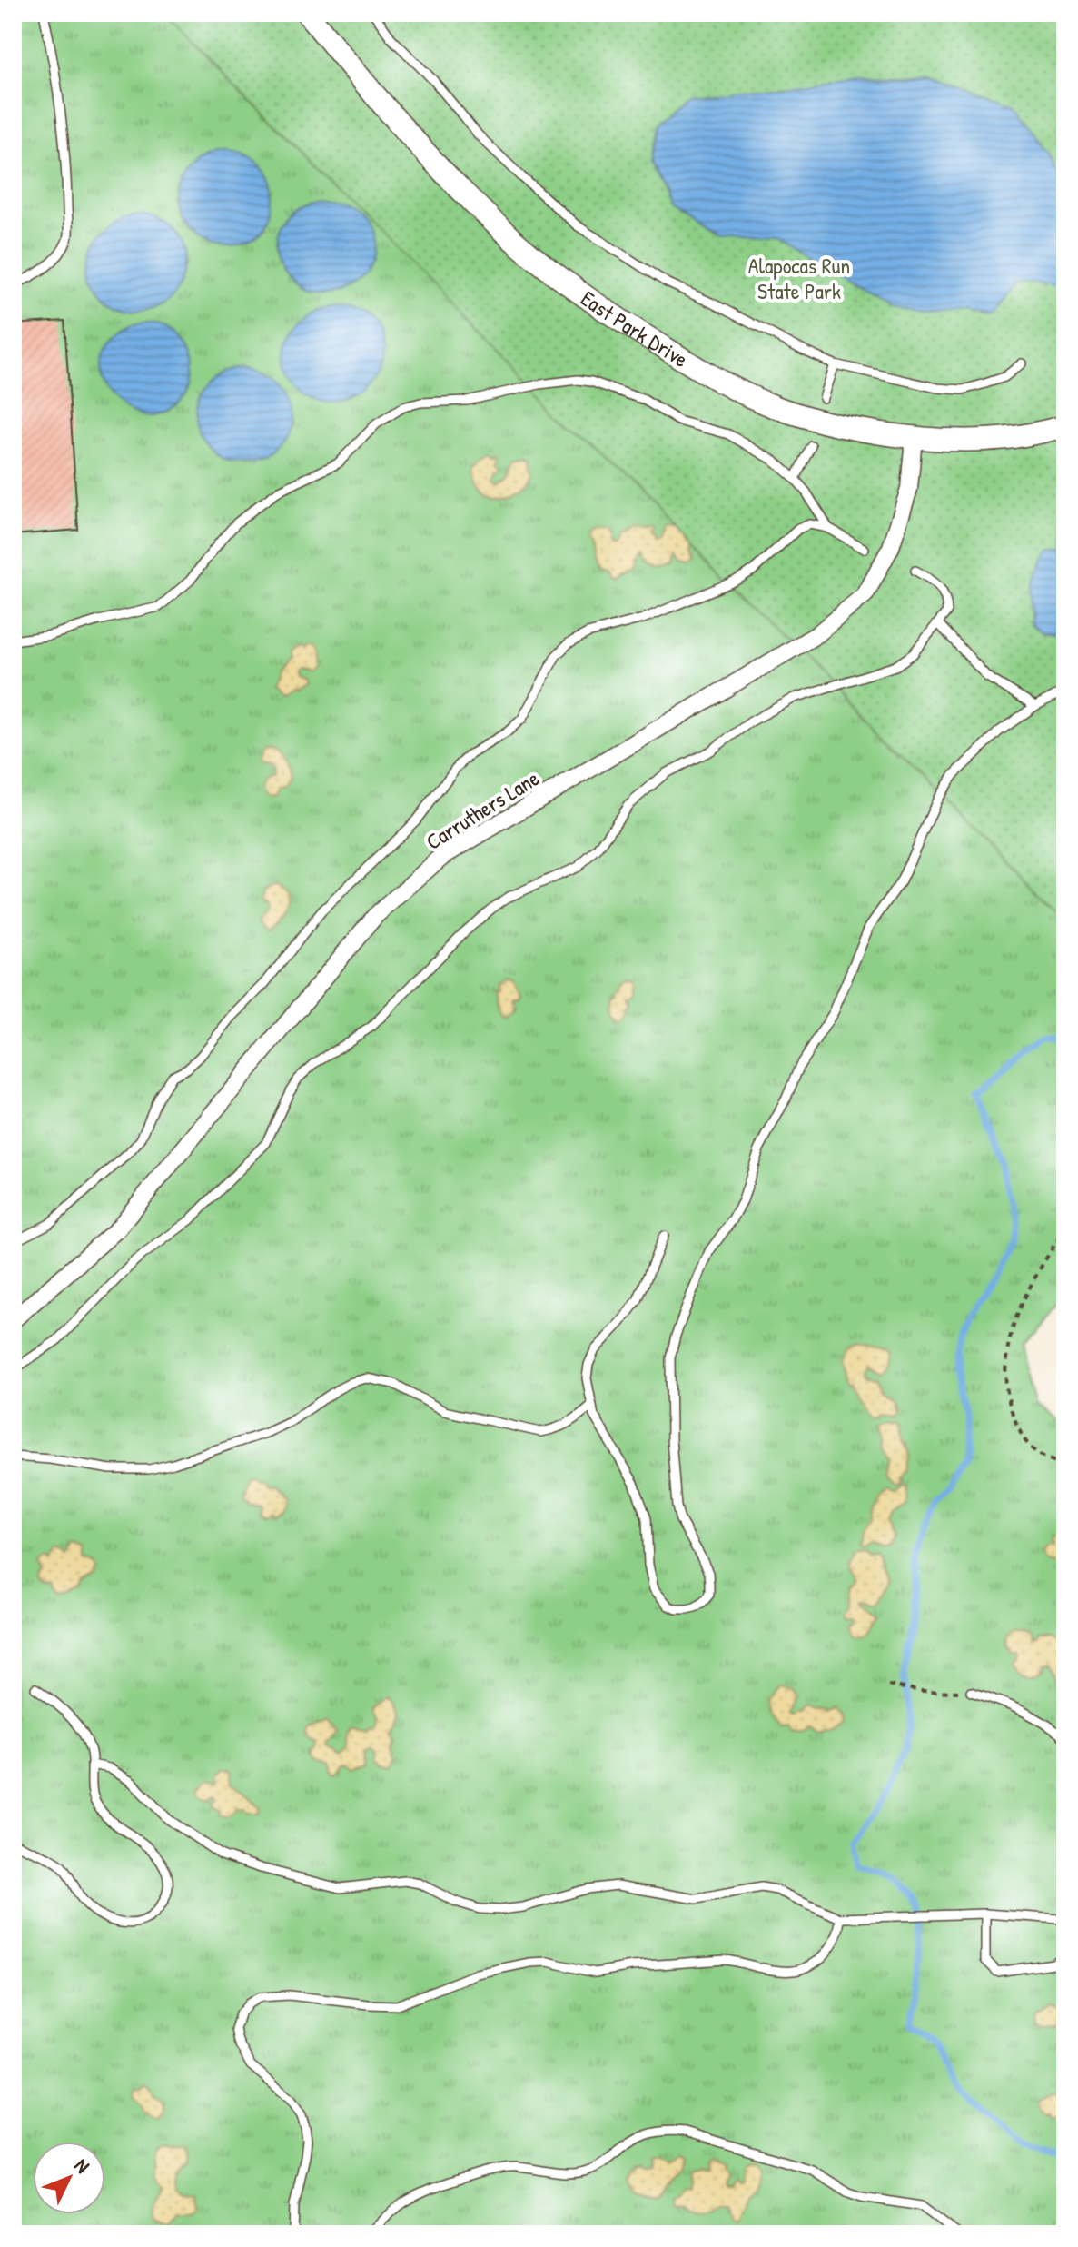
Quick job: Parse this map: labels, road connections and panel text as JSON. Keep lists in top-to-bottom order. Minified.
{"streets":{"street":["East Park Drive","Carruthers Lane"]},"crossings":[["East Park Drive","Carruthers Lane"]],"parks":["Alapocas Run State Park"],"north":"top right"}
